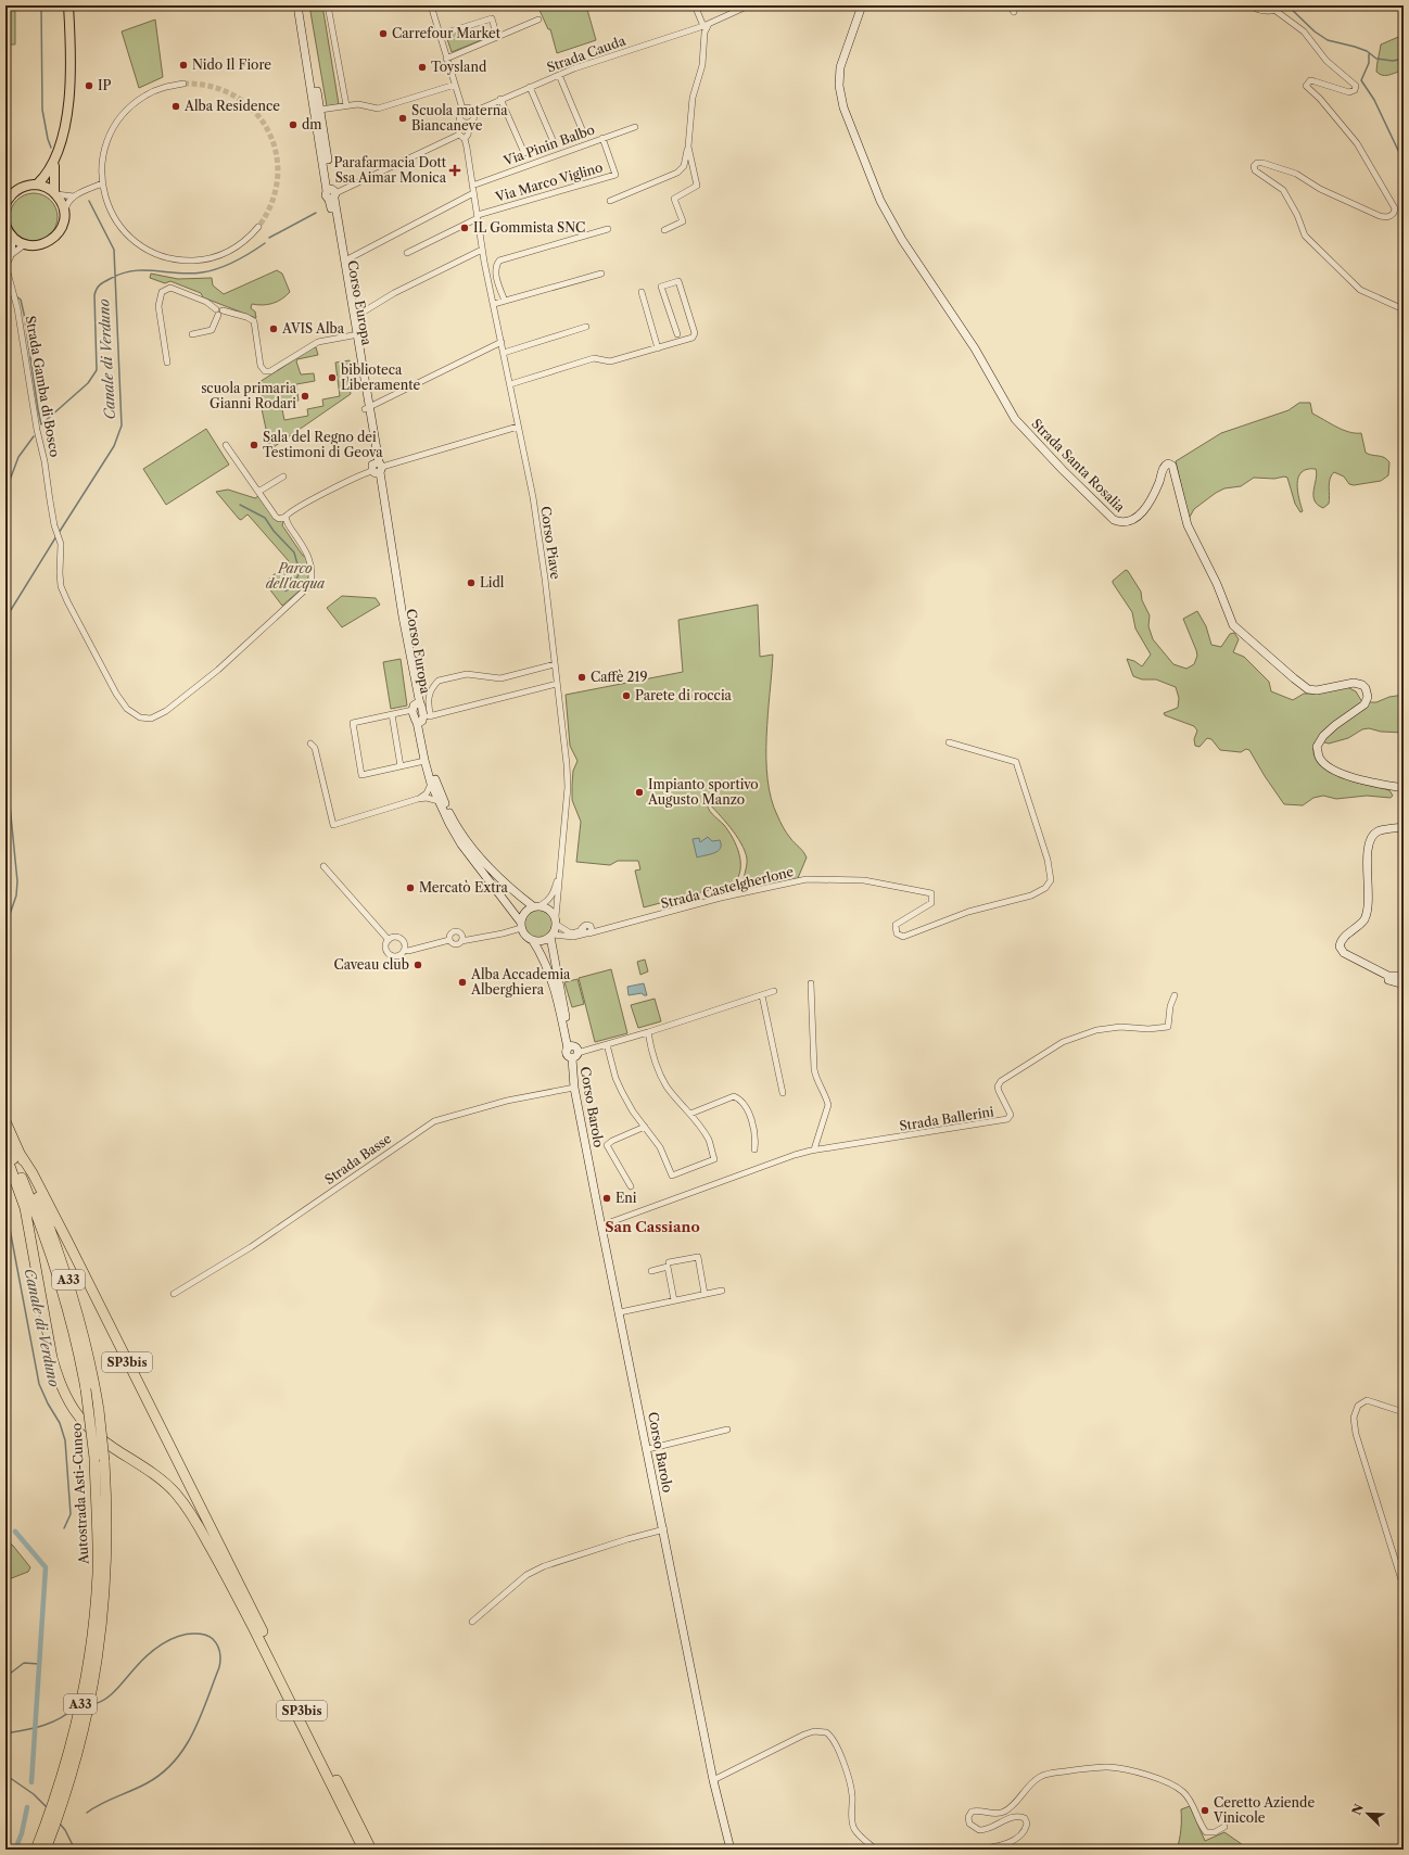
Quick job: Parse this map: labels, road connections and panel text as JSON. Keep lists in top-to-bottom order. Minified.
{"streets":{"highway":["A33","SP3bis","Autostrada Asti-Cuneo"],"main road":["Corso Europa","Strada Santa Rosalia","Corso Barolo"],"street":["Strada Cauda","Via Pinin Balbo","Via Marco Viglino","Strada Gamba di Bosco","Corso Piave","Strada Castelgherlone","Strada Ballerini","Strada Basse"]},"crossings":[["Strada Cauda","Corso Piave"],["Via Pinin Balbo","Via Marco Viglino"],["Via Pinin Balbo","Corso Piave"],["Via Marco Viglino","Corso Piave"],["Corso Barolo","Strada Ballerini"],["Corso Barolo","Strada Basse"],["SP3bis","Autostrada Asti-Cuneo"]],"districts":["San Cassiano"],"water":["Canale di Verduno"],"parks":["Parco dell'acqua"],"places":{"other":["Carrefour Market","Nido Il Fiore","Toysland","IP","Alba Residence","Scuola materna Biancaneve","dm","IL Gommista SNC","AVIS Alba","biblioteca Liberamente","scuola primaria Gianni Rodari","Sala del Regno dei Testimoni di Geova","Lidl","Caffè 219","Parete di roccia","Impianto sportivo Augusto Manzo","Mercatò Extra","Caveau club","Alba Accademia Alberghiera","Eni","Ceretto Aziende Vinicole"],"health":["Parafarmacia Dott Ssa Aimar Monica"]},"north":"top left"}
